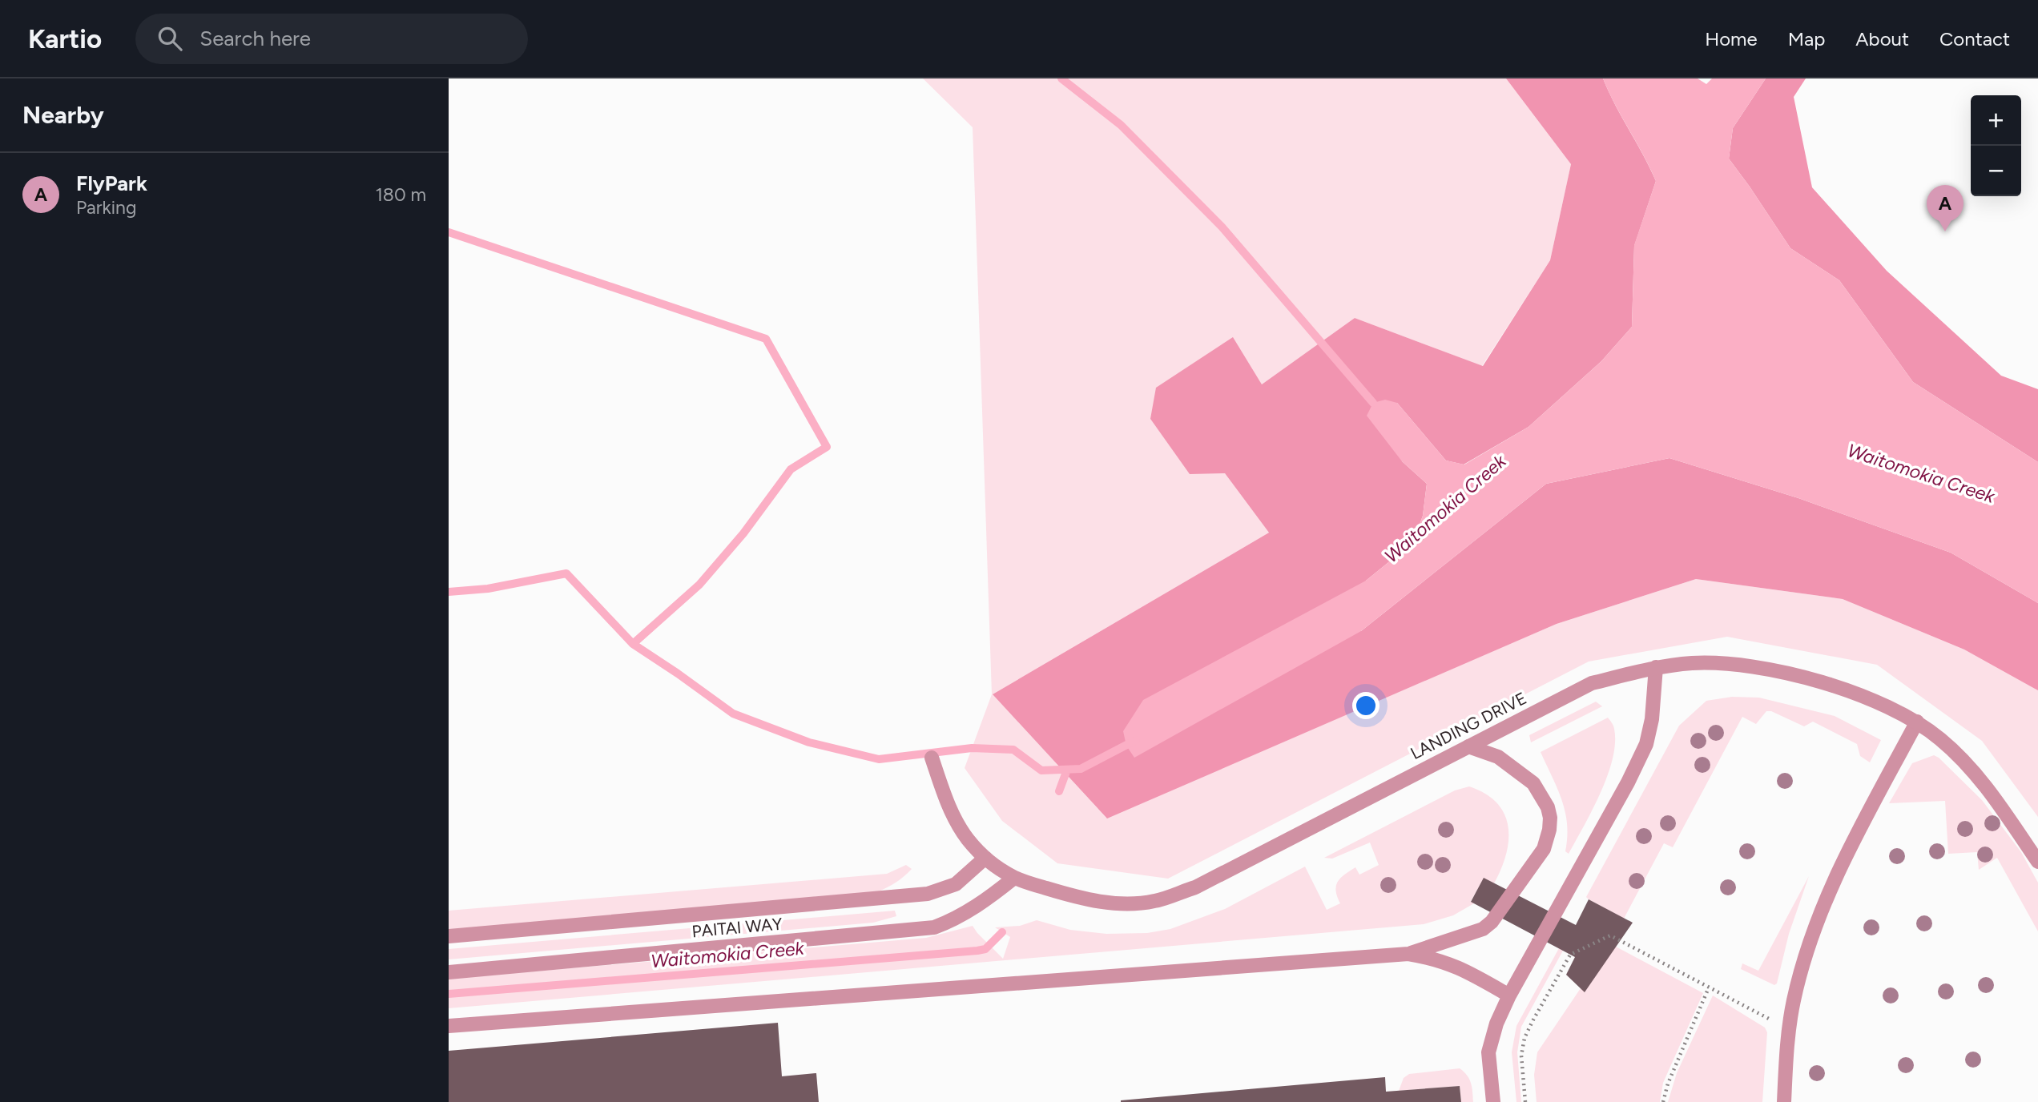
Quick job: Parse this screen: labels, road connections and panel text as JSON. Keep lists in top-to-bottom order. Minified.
{"streets":{"street":["LANDING DRIVE","PAITAI WAY"]},"crossings":[["LANDING DRIVE","PAITAI WAY"]],"water":["Waitomokia Creek"],"page":{"header":"Kartio","search":"Search here","nav":["Home","Map","About","Contact"],"heading":"Nearby","map_buttons":["+","−"],"list":[{"mark":"A","name":"FlyPark","note":"Parking","value":"180 m"}],"pins":"A"}}
